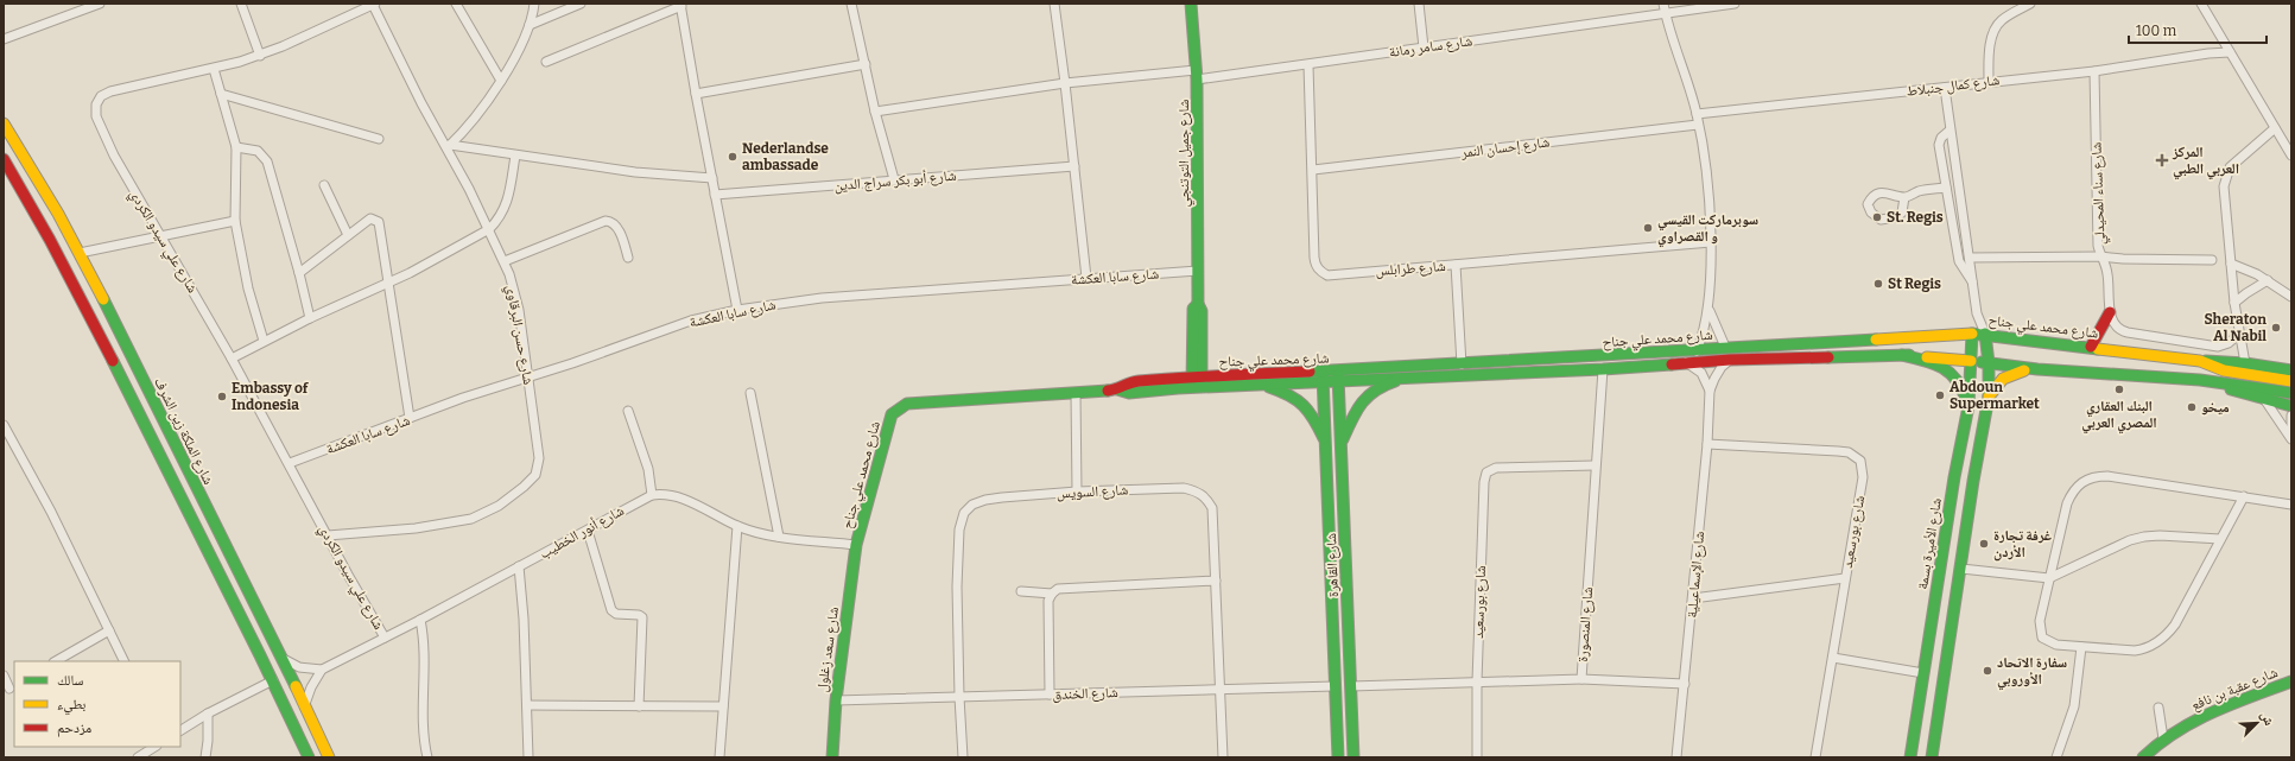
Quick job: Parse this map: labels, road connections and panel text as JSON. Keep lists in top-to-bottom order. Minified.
{"streets":{"main road":["شارع جميل التوتنجي","شارع محمد علي جناح","شارع الملكة زين الشرف","شارع الأميرة بسمة","شارع القاهرة","شارع سعد زغلول","شارع عقبة بن نافع"],"street":["شارع سامر رمانة","شارع كمال جنبلاط","شارع إحسان النمر","شارع أبو بكر سراج الدين","شارع سناء المحيدلي","شارع علي سيدو الكردي","شارع طرابلس","شارع سابا العكشة","شارع حسن البرقاوي","شارع السويس","شارع أنور الخطيب","شارع بورسعيد","شارع الإسماعيلية","شارع المنصورة","شارع الخندق"]},"crossings":[["شارع سامر رمانة","شارع جميل التوتنجي"],["شارع سامر رمانة","شارع طرابلس"],["شارع كمال جنبلاط","شارع سناء المحيدلي"],["شارع إحسان النمر","شارع طرابلس"],["شارع جميل التوتنجي","شارع سابا العكشة"],["شارع جميل التوتنجي","شارع محمد علي جناح"],["شارع علي سيدو الكردي","شارع سابا العكشة"],["شارع علي سيدو الكردي","شارع حسن البرقاوي"],["شارع علي سيدو الكردي","شارع أنور الخطيب"],["شارع سابا العكشة","شارع حسن البرقاوي"],["شارع محمد علي جناح","شارع الأميرة بسمة"],["شارع محمد علي جناح","شارع القاهرة"],["شارع محمد علي جناح","شارع الإسماعيلية"],["شارع محمد علي جناح","شارع المنصورة"],["شارع محمد علي جناح","شارع سعد زغلول"],["شارع السويس","شارع الخندق"],["شارع بورسعيد","شارع الإسماعيلية"],["شارع بورسعيد","شارع المنصورة"],["شارع القاهرة","شارع المنصورة"],["شارع القاهرة","شارع الخندق"],["شارع سعد زغلول","شارع الخندق"]],"places":{"other":["Nederlandse ambassade","St. Regis","سوبرماركت القيسي و القصراوي","St Regis","Sheraton Al Nabil","البنك العقاري المصري العربي","Abdoun Supermarket","Embassy of Indonesia","ميخو","غرفة تجارة الأردن","سفارة الاتحاد الأوروبي"],"health":["المركز العربي الطبي"]},"legend":["سالك","بطيء","مزدحم"],"scale_bar":"100 m","north":"top right"}
